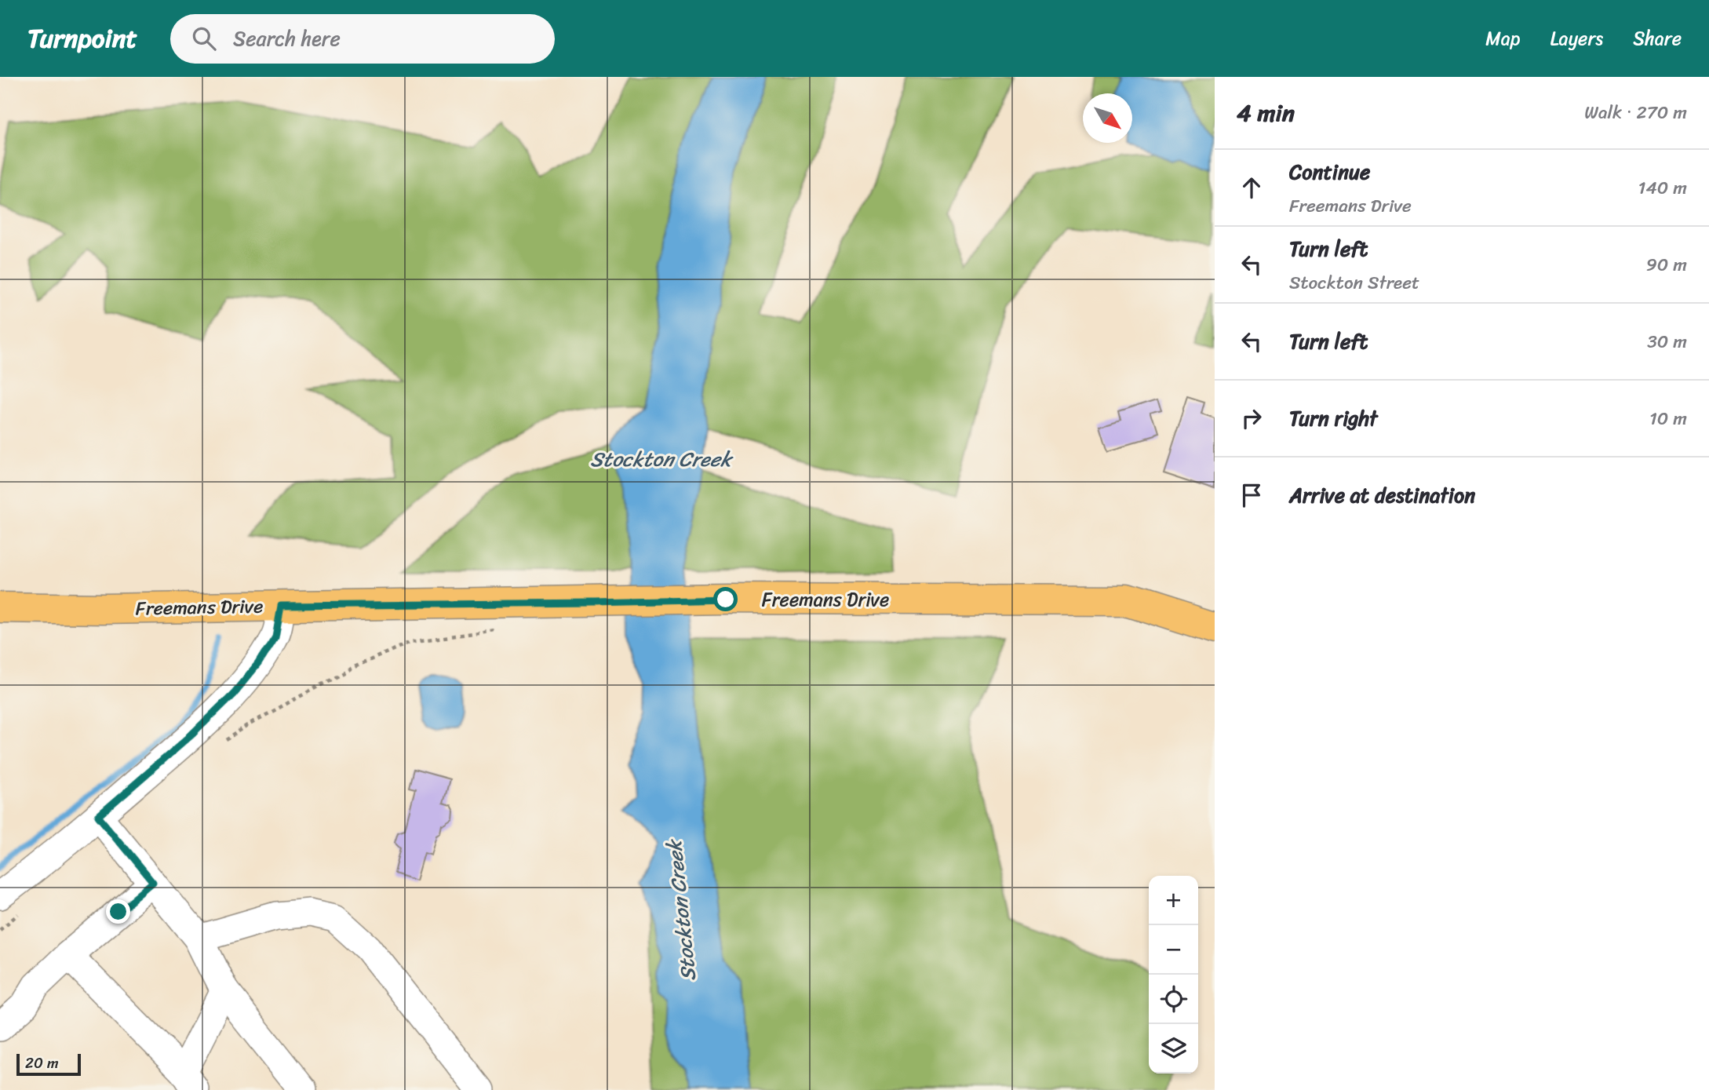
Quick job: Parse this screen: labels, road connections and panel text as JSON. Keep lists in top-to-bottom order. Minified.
{"streets":{"main road":["Freemans Drive"]},"water":["Stockton Creek"],"scale_bar":"20 m","north":"bottom right","page":{"header":"Turnpoint","search":"Search here","nav":["Map","Layers","Share"],"heading":["4 min","Walk · 270 m"],"list":[["Continue","Freemans Drive","140 m"],["Turn left","Stockton Street","90 m"],["Turn left","30 m"],["Turn right","10 m"],"Arrive at destination"],"map_buttons":["+","−"],"scale":"20 m"}}
